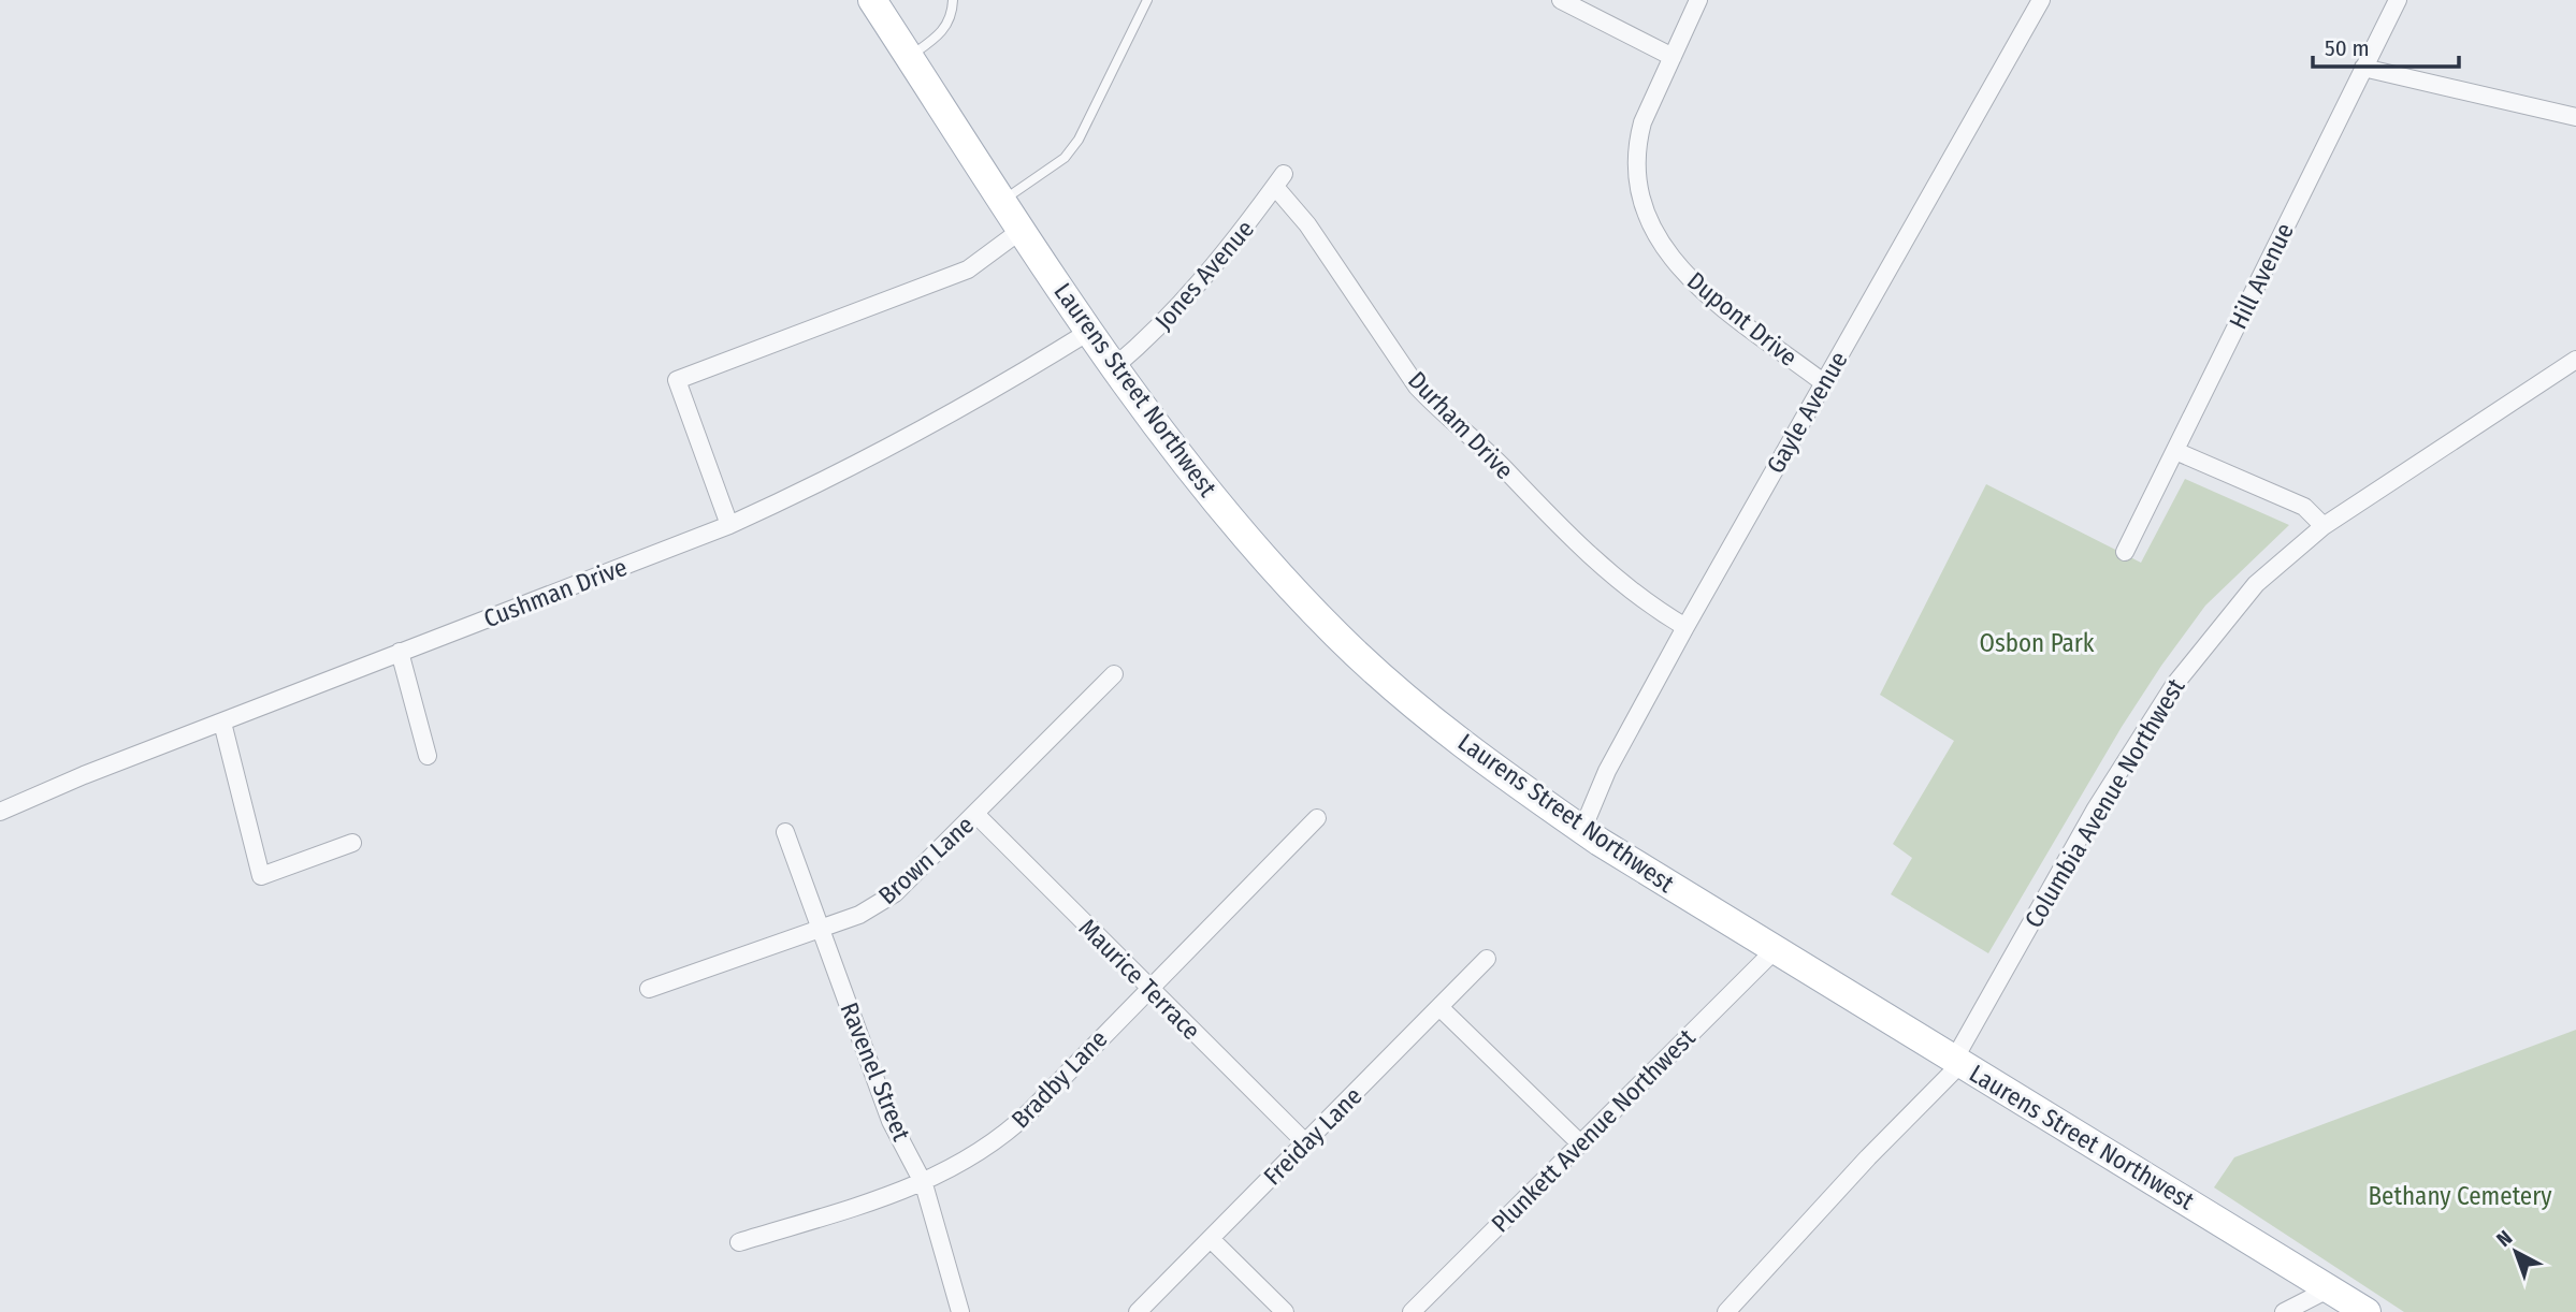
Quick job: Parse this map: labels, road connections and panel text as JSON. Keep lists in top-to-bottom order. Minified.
{"streets":{"main road":["Laurens Street Northwest"],"street":["Jones Avenue","Hill Avenue","Dupont Drive","Gayle Avenue","Durham Drive","Cushman Drive","Columbia Avenue Northwest","Brown Lane","Maurice Terrace","Ravenel Street","Bradby Lane","Plunkett Avenue Northwest","Freiday Lane"]},"crossings":[["Jones Avenue","Laurens Street Northwest"],["Jones Avenue","Durham Drive"],["Dupont Drive","Gayle Avenue"],["Laurens Street Northwest","Gayle Avenue"],["Laurens Street Northwest","Cushman Drive"],["Laurens Street Northwest","Columbia Avenue Northwest"],["Laurens Street Northwest","Plunkett Avenue Northwest"],["Gayle Avenue","Durham Drive"],["Brown Lane","Maurice Terrace"],["Brown Lane","Ravenel Street"],["Maurice Terrace","Bradby Lane"],["Maurice Terrace","Freiday Lane"],["Ravenel Street","Bradby Lane"]],"parks":["Osbon Park","Bethany Cemetery"],"scale_bar":"50 m","north":"top left"}
